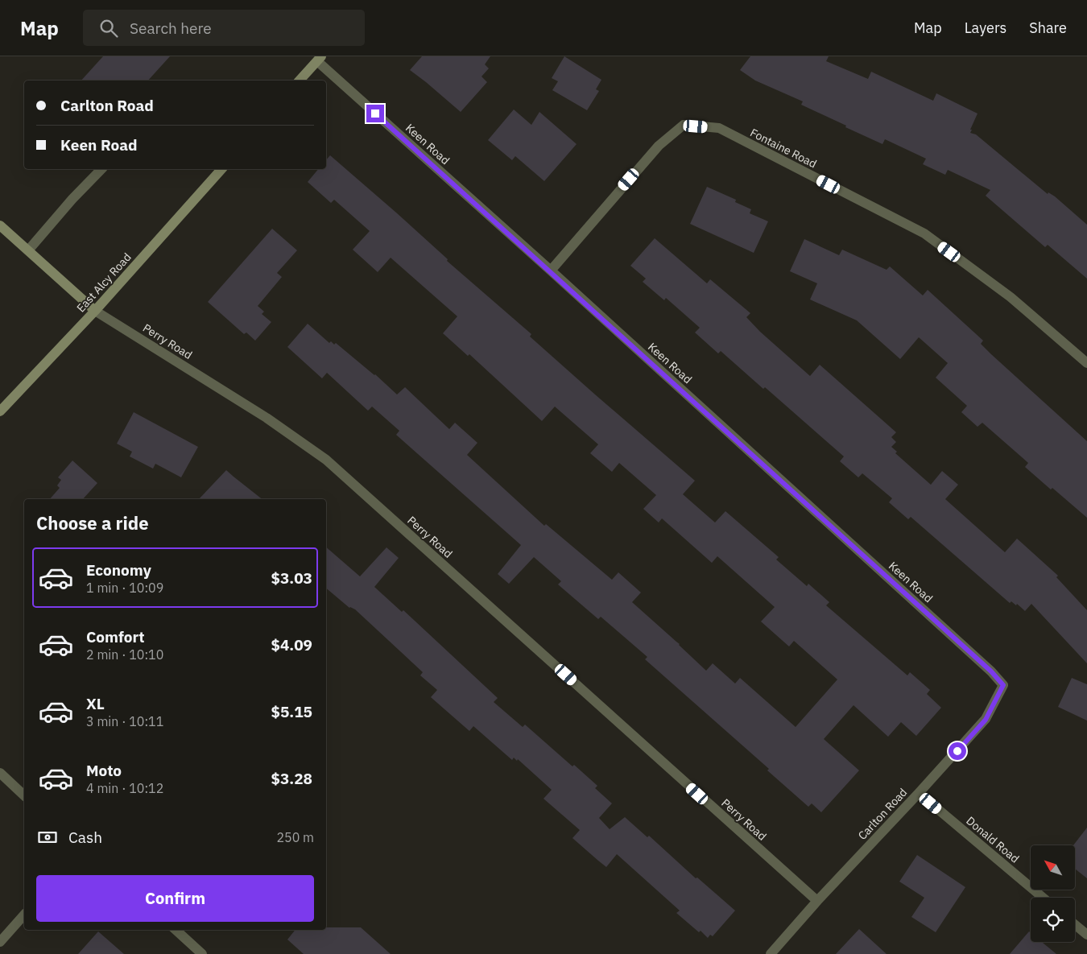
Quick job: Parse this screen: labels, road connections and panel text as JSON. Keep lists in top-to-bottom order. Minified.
{"streets":{"street":["Keen Road","Fontaine Road","East Alcy Road","Perry Road","Carlton Road","Donald Road"]},"crossings":[["Keen Road","Fontaine Road"],["Keen Road","Carlton Road"],["East Alcy Road","Perry Road"],["Perry Road","Carlton Road"],["Carlton Road","Donald Road"]],"north":"top left","page":{"header":"Map","search":"Search here","nav":["Map","Layers","Share"],"banner":["Carlton Road","Keen Road"],"heading":"Choose a ride","list":[{"name":"Economy","note":"1 min · 10:09","value":"$3.03"},{"name":"Comfort","note":"2 min · 10:10","value":"$4.09"},{"name":"XL","note":"3 min · 10:11","value":"$5.15"},{"name":"Moto","note":"4 min · 10:12","value":"$3.28"}],"pay":["Cash","250 m"],"buttons":"Confirm"}}
